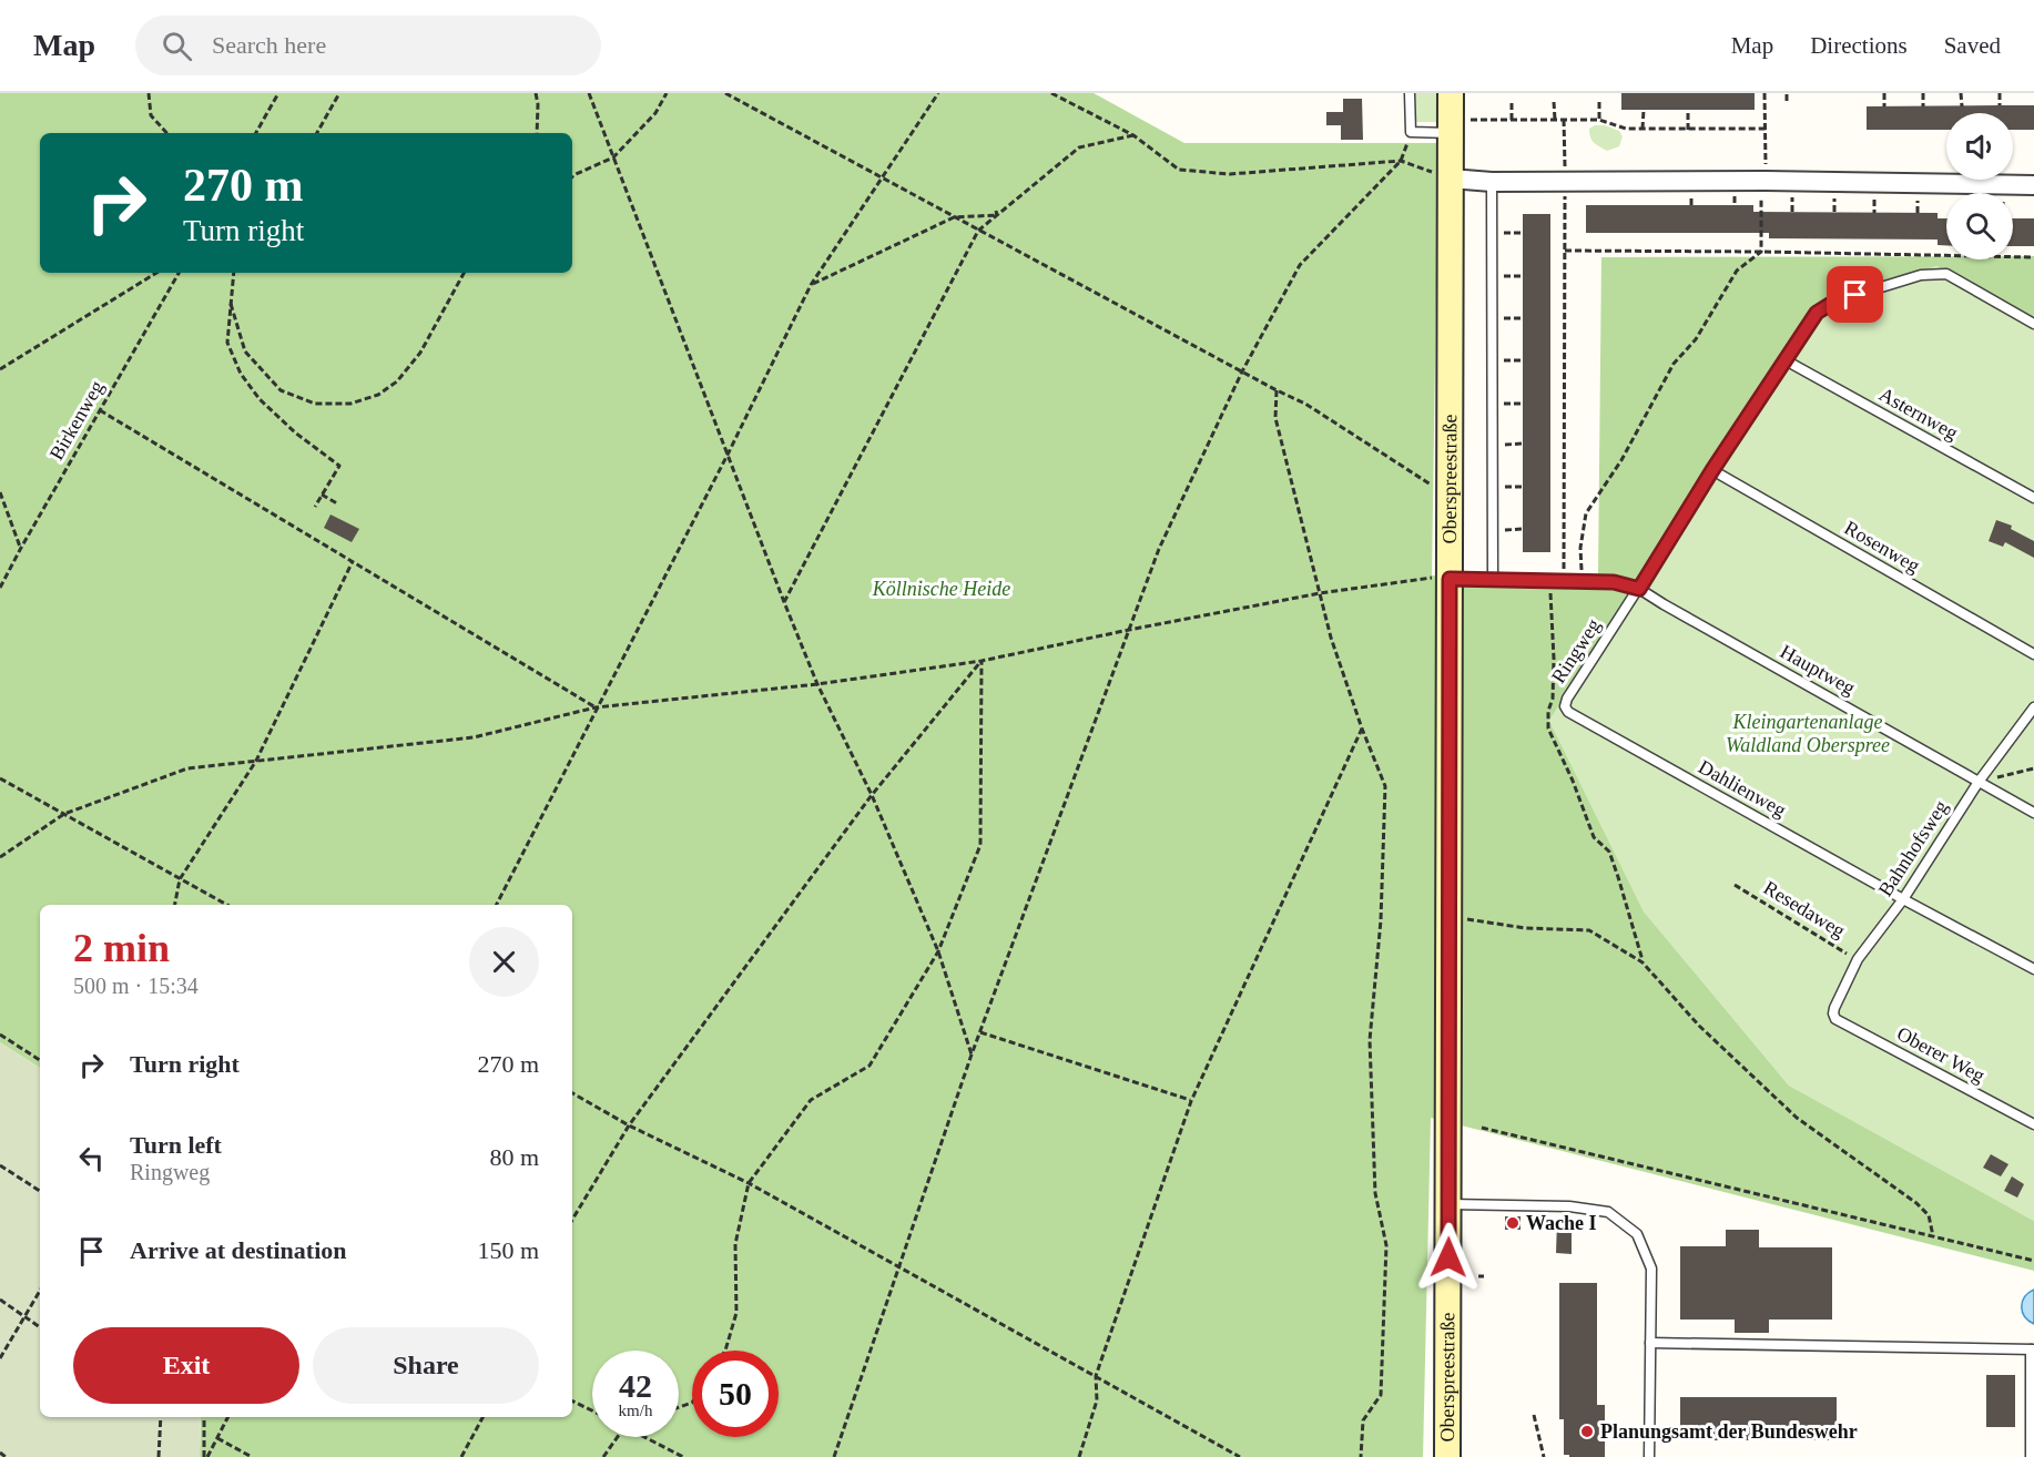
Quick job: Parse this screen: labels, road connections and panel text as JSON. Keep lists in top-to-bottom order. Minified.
{"streets":{"main road":["Oberspreestraße"],"lane":["Asternweg","Rosenweg","Ringweg","Hauptweg","Dahlienweg","Bahnhofsweg","Oberer Weg"],"path":["Birkenweg","Resedaweg"]},"crossings":[["Asternweg","Ringweg"],["Rosenweg","Ringweg"],["Ringweg","Hauptweg"],["Ringweg","Dahlienweg"],["Hauptweg","Bahnhofsweg"],["Dahlienweg","Bahnhofsweg"],["Bahnhofsweg","Resedaweg"],["Bahnhofsweg","Oberer Weg"]],"parks":["Köllnische Heide","Kleingartenanlage Waldland Oberspree"],"places":["Wache I","Planungsamt der Bundeswehr"],"page":{"header":"Map","search":"Search here","nav":["Map","Directions","Saved"],"turn":["270 m","Turn right"],"heading":["2 min","500 m · 15:34"],"list":[{"name":"Turn right","value":"270 m"},{"name":"Turn left","note":"Ringweg","value":"80 m"},{"name":"Arrive at destination","value":"150 m"}],"buttons":["Exit","Share"],"speed":"42 km/h","limit":"50"}}
